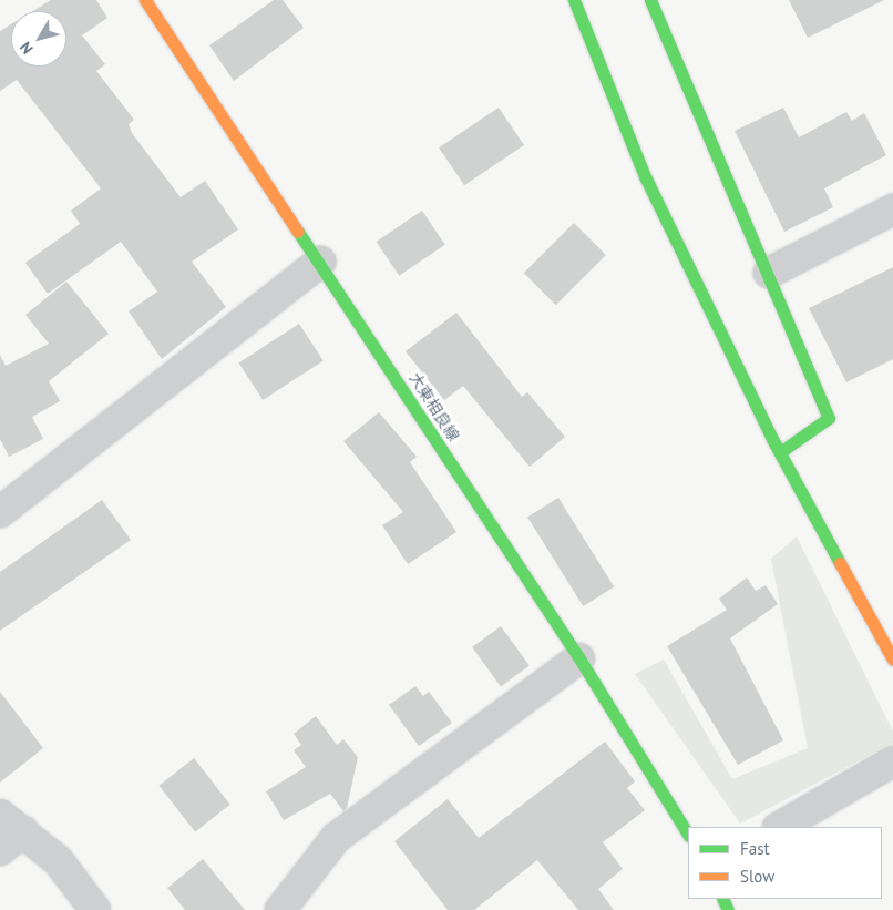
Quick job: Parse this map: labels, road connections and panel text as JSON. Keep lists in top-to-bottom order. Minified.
{"streets":{"street":["大東相良線"]},"legend":["Fast","Slow"],"north":"bottom left"}
